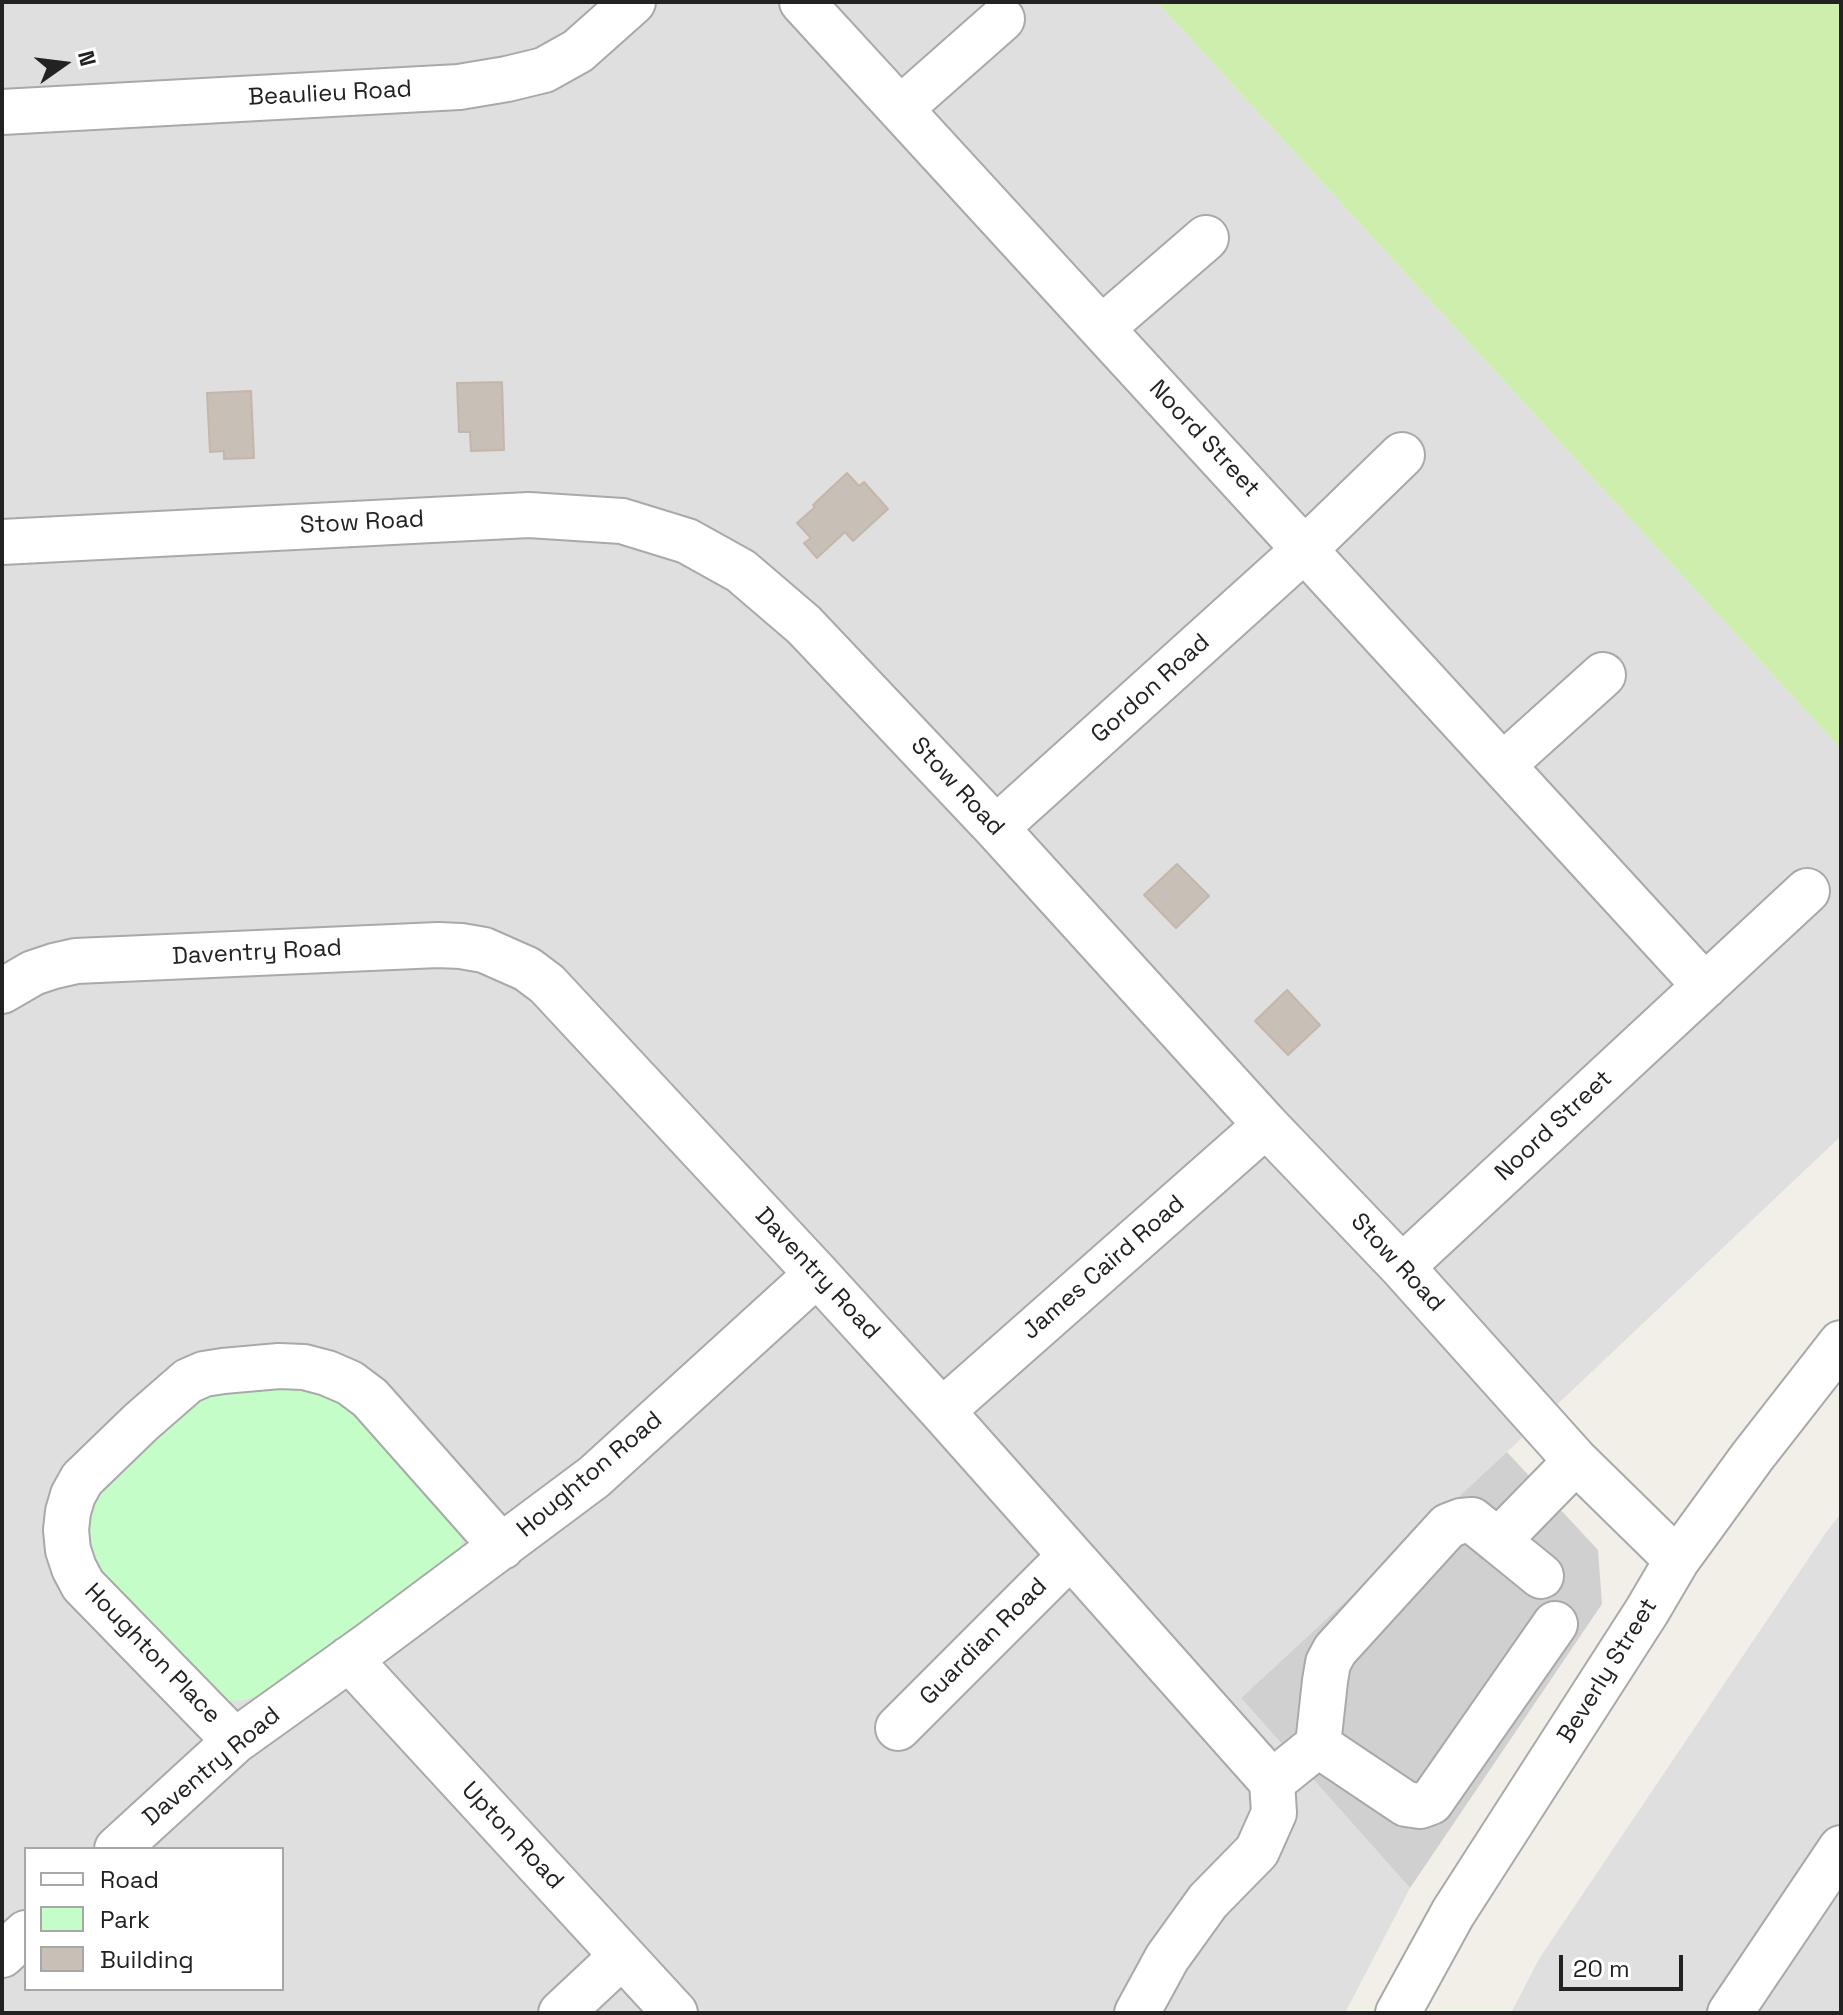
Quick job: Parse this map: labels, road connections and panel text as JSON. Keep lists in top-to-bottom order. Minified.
{"streets":{"street":["Beaulieu Road","Noord Street","Stow Road","Gordon Road","Daventry Road","James Caird Road","Houghton Road","Guardian Road","Houghton Place","Beverly Street","Upton Road"]},"crossings":[["Noord Street","Stow Road"],["Noord Street","Gordon Road"],["Stow Road","Gordon Road"],["Stow Road","James Caird Road"],["Stow Road","Beverly Street"],["Daventry Road","James Caird Road"],["Daventry Road","Houghton Road"],["Daventry Road","Guardian Road"],["Daventry Road","Houghton Place"],["Daventry Road","Upton Road"],["Houghton Road","Houghton Place"],["Houghton Road","Upton Road"]],"legend":["Road","Park","Building"],"scale_bar":"20 m","north":"right"}
